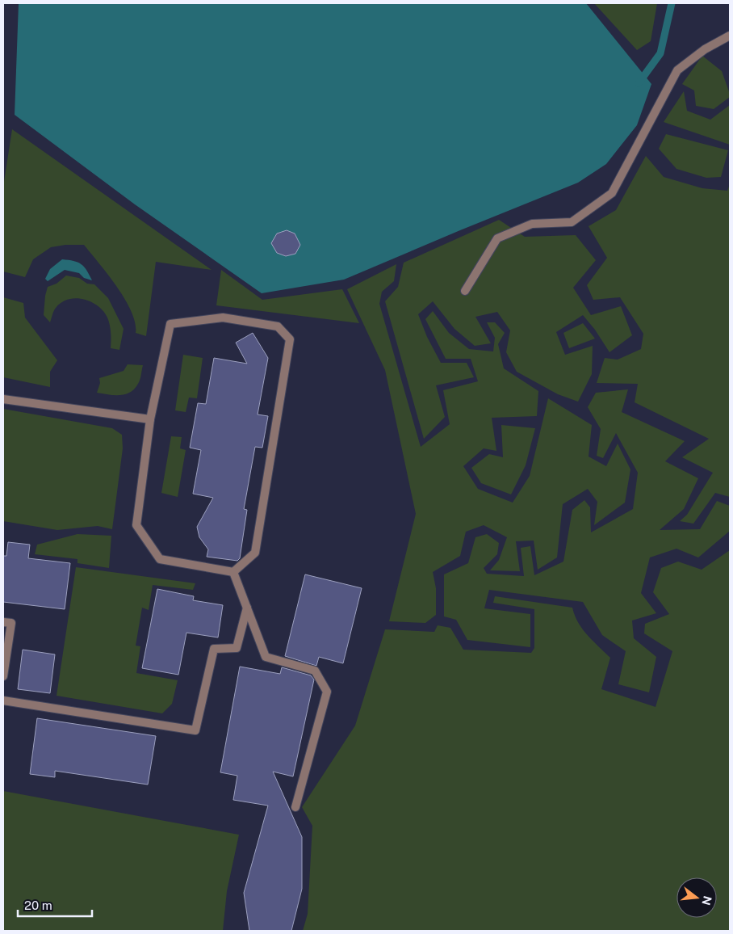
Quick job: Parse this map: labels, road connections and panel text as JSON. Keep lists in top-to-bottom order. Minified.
{"scale_bar":"20 m","north":"right"}
